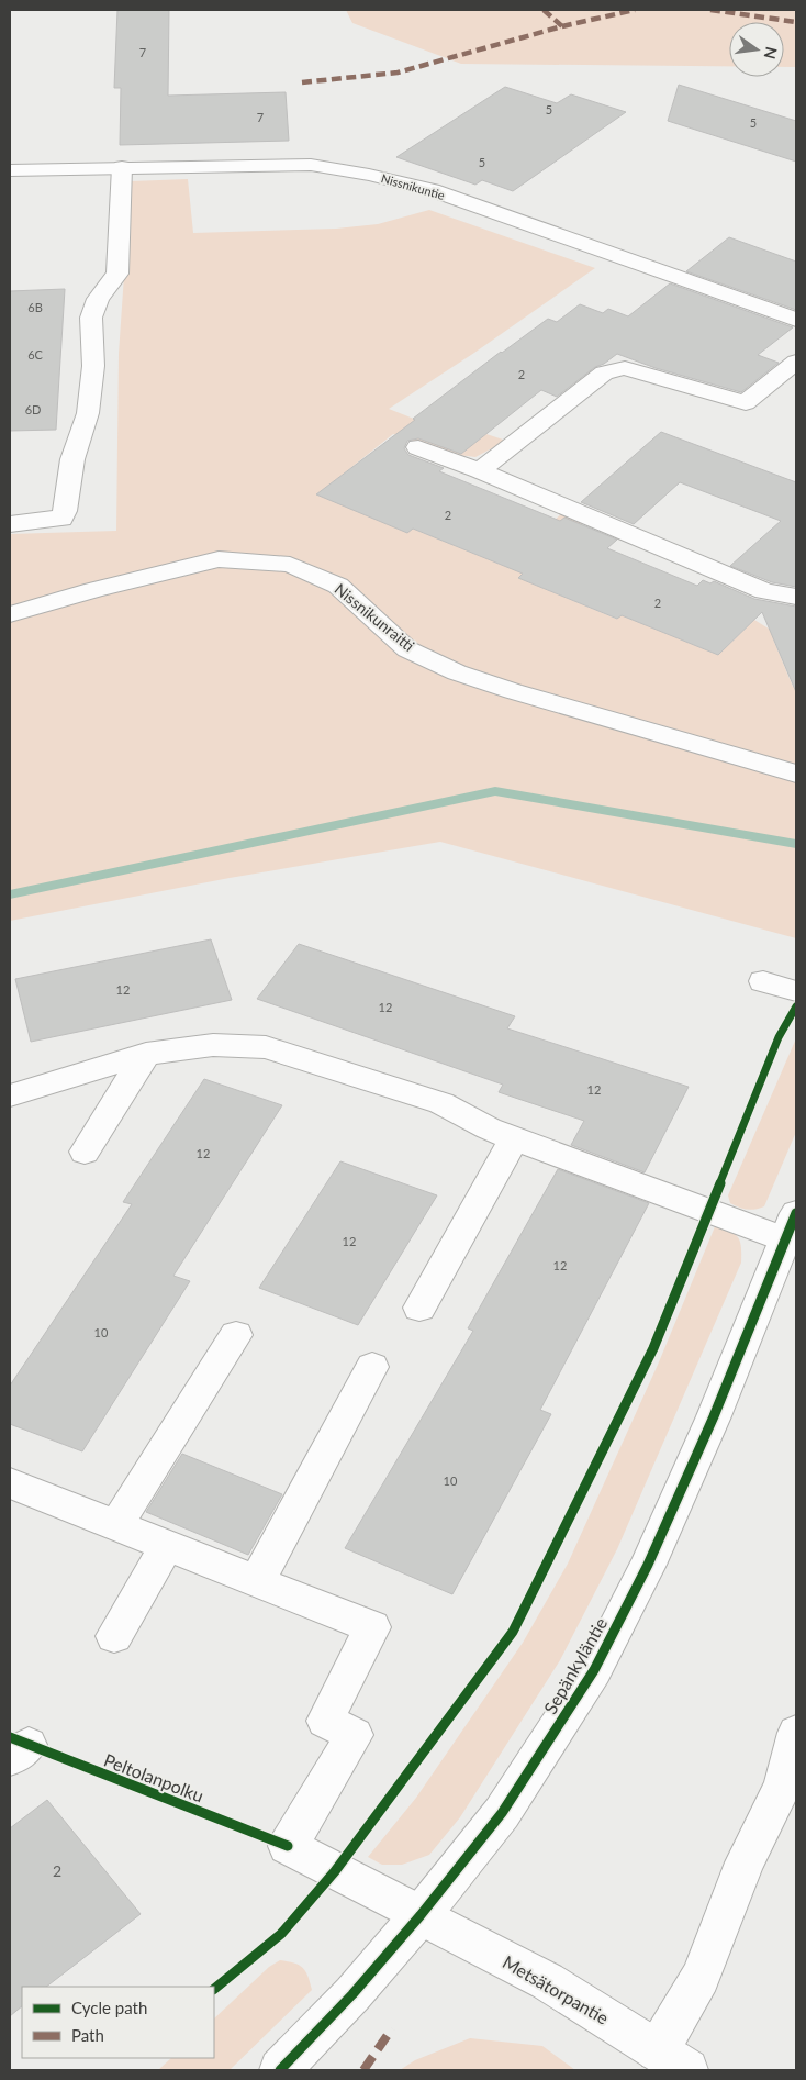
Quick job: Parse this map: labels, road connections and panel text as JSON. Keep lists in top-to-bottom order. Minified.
{"streets":{"street":["Nissnikuntie","Nissnikunraitti","Sepänkyläntie","Metsätorpantie"],"cycle path":["Peltolanpolku"]},"crossings":[["Sepänkyläntie","Metsätorpantie"]],"house_numbers":["7","5","7","5","5","6B","6C","2","6D","2","2","12","12","12","12","12","12","10","10","2"],"legend":["Cycle path","Path"],"north":"right"}
